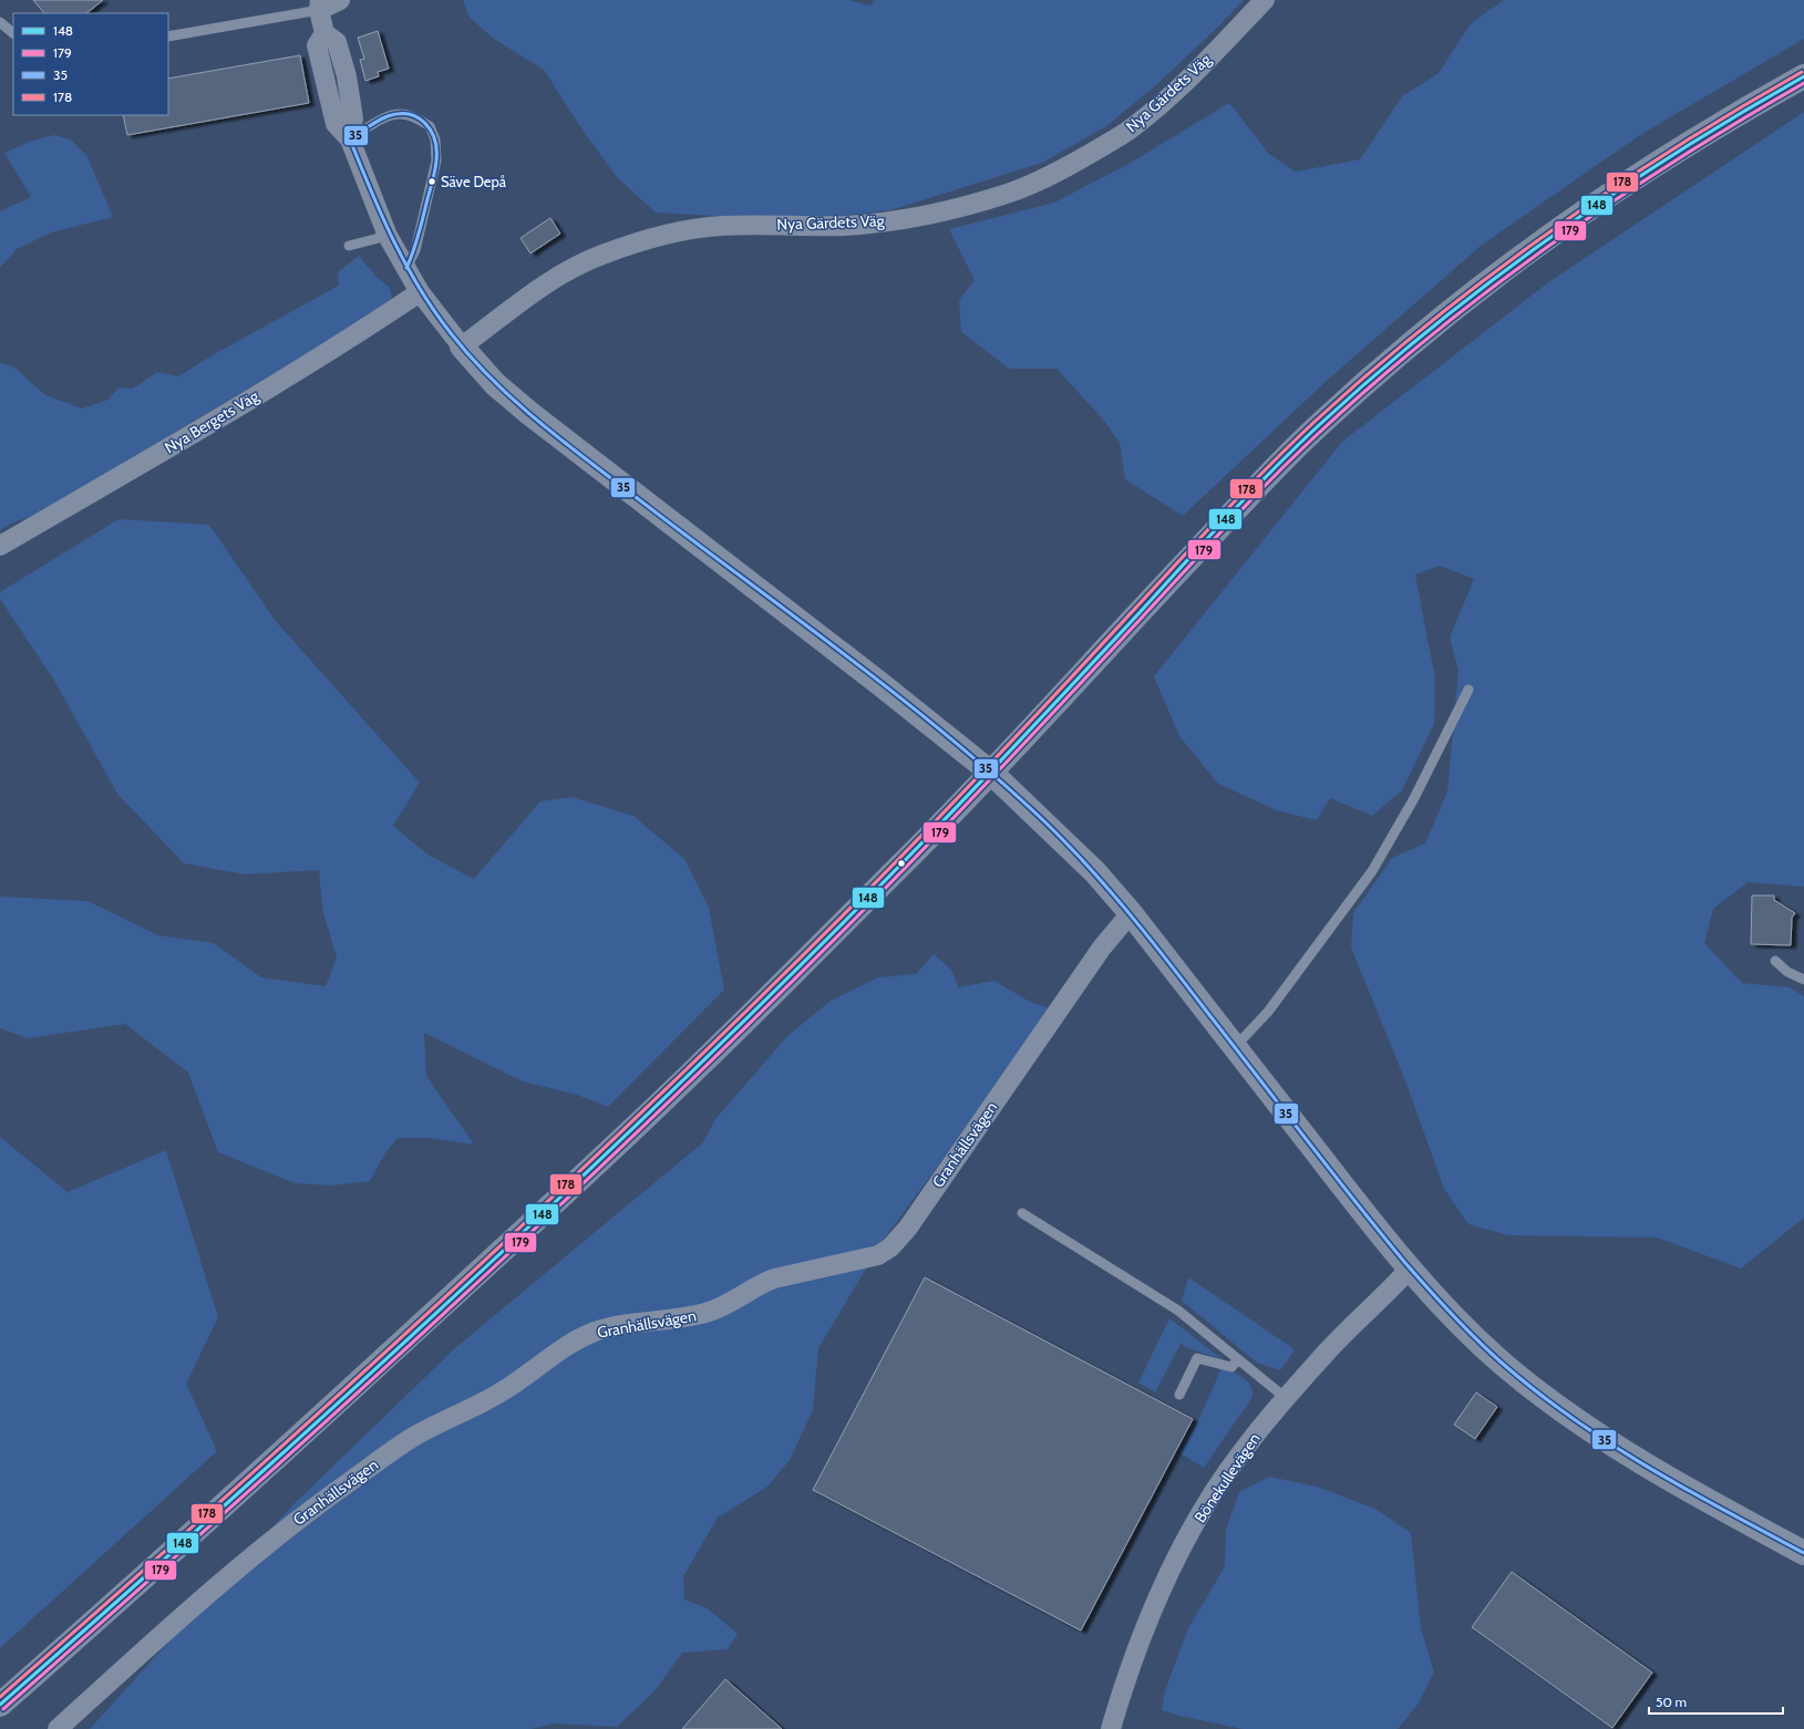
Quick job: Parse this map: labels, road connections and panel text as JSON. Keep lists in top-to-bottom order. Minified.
{"streets":{"street":["Nya Gärdets Väg","Nya Bergets Väg","Granhällsvägen","Bönekullevägen"]},"places":["Säve Depå"],"lines":["transit line 178","transit line 148","transit line 179","transit line 35"],"legend":["148","179","35","178"],"scale_bar":"50 m"}
